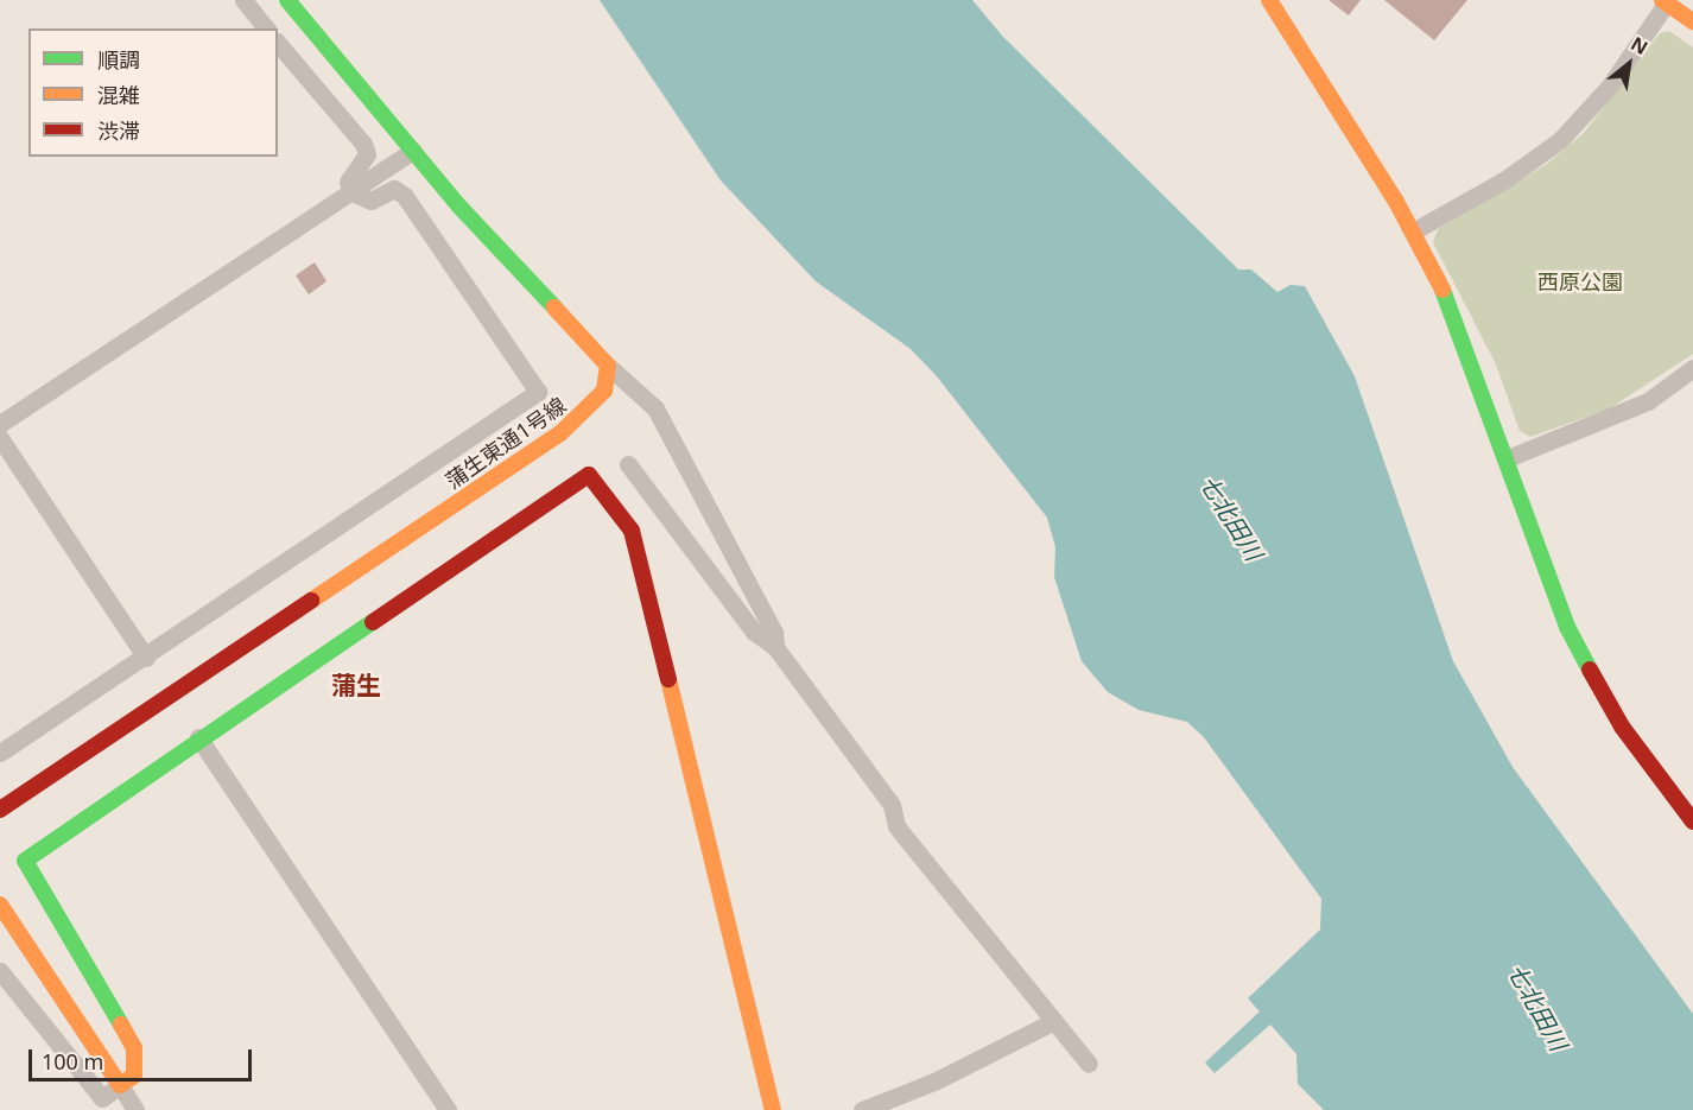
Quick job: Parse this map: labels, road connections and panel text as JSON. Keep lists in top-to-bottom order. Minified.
{"streets":{"street":["蒲生東通1号線"]},"districts":["蒲生"],"water":["七北田川"],"parks":["西原公園"],"legend":["順調","混雑","渋滞"],"scale_bar":"100 m","north":"top right"}
